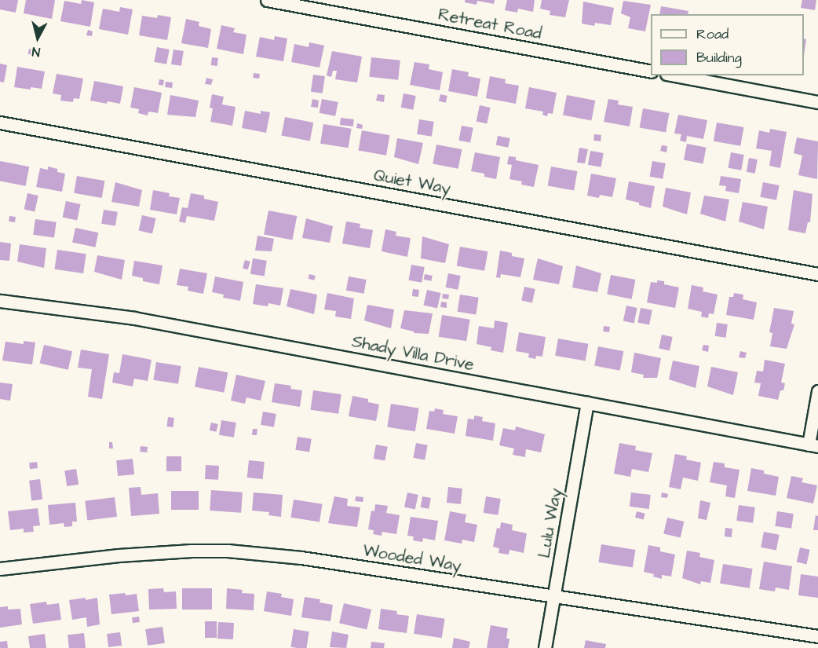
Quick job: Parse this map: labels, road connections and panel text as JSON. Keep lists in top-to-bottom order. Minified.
{"streets":{"street":["Retreat Road","Quiet Way","Shady Villa Drive","Lulu Way","Wooded Way"]},"crossings":[["Shady Villa Drive","Lulu Way"],["Lulu Way","Wooded Way"]],"legend":["Road","Building"],"north":"bottom"}
